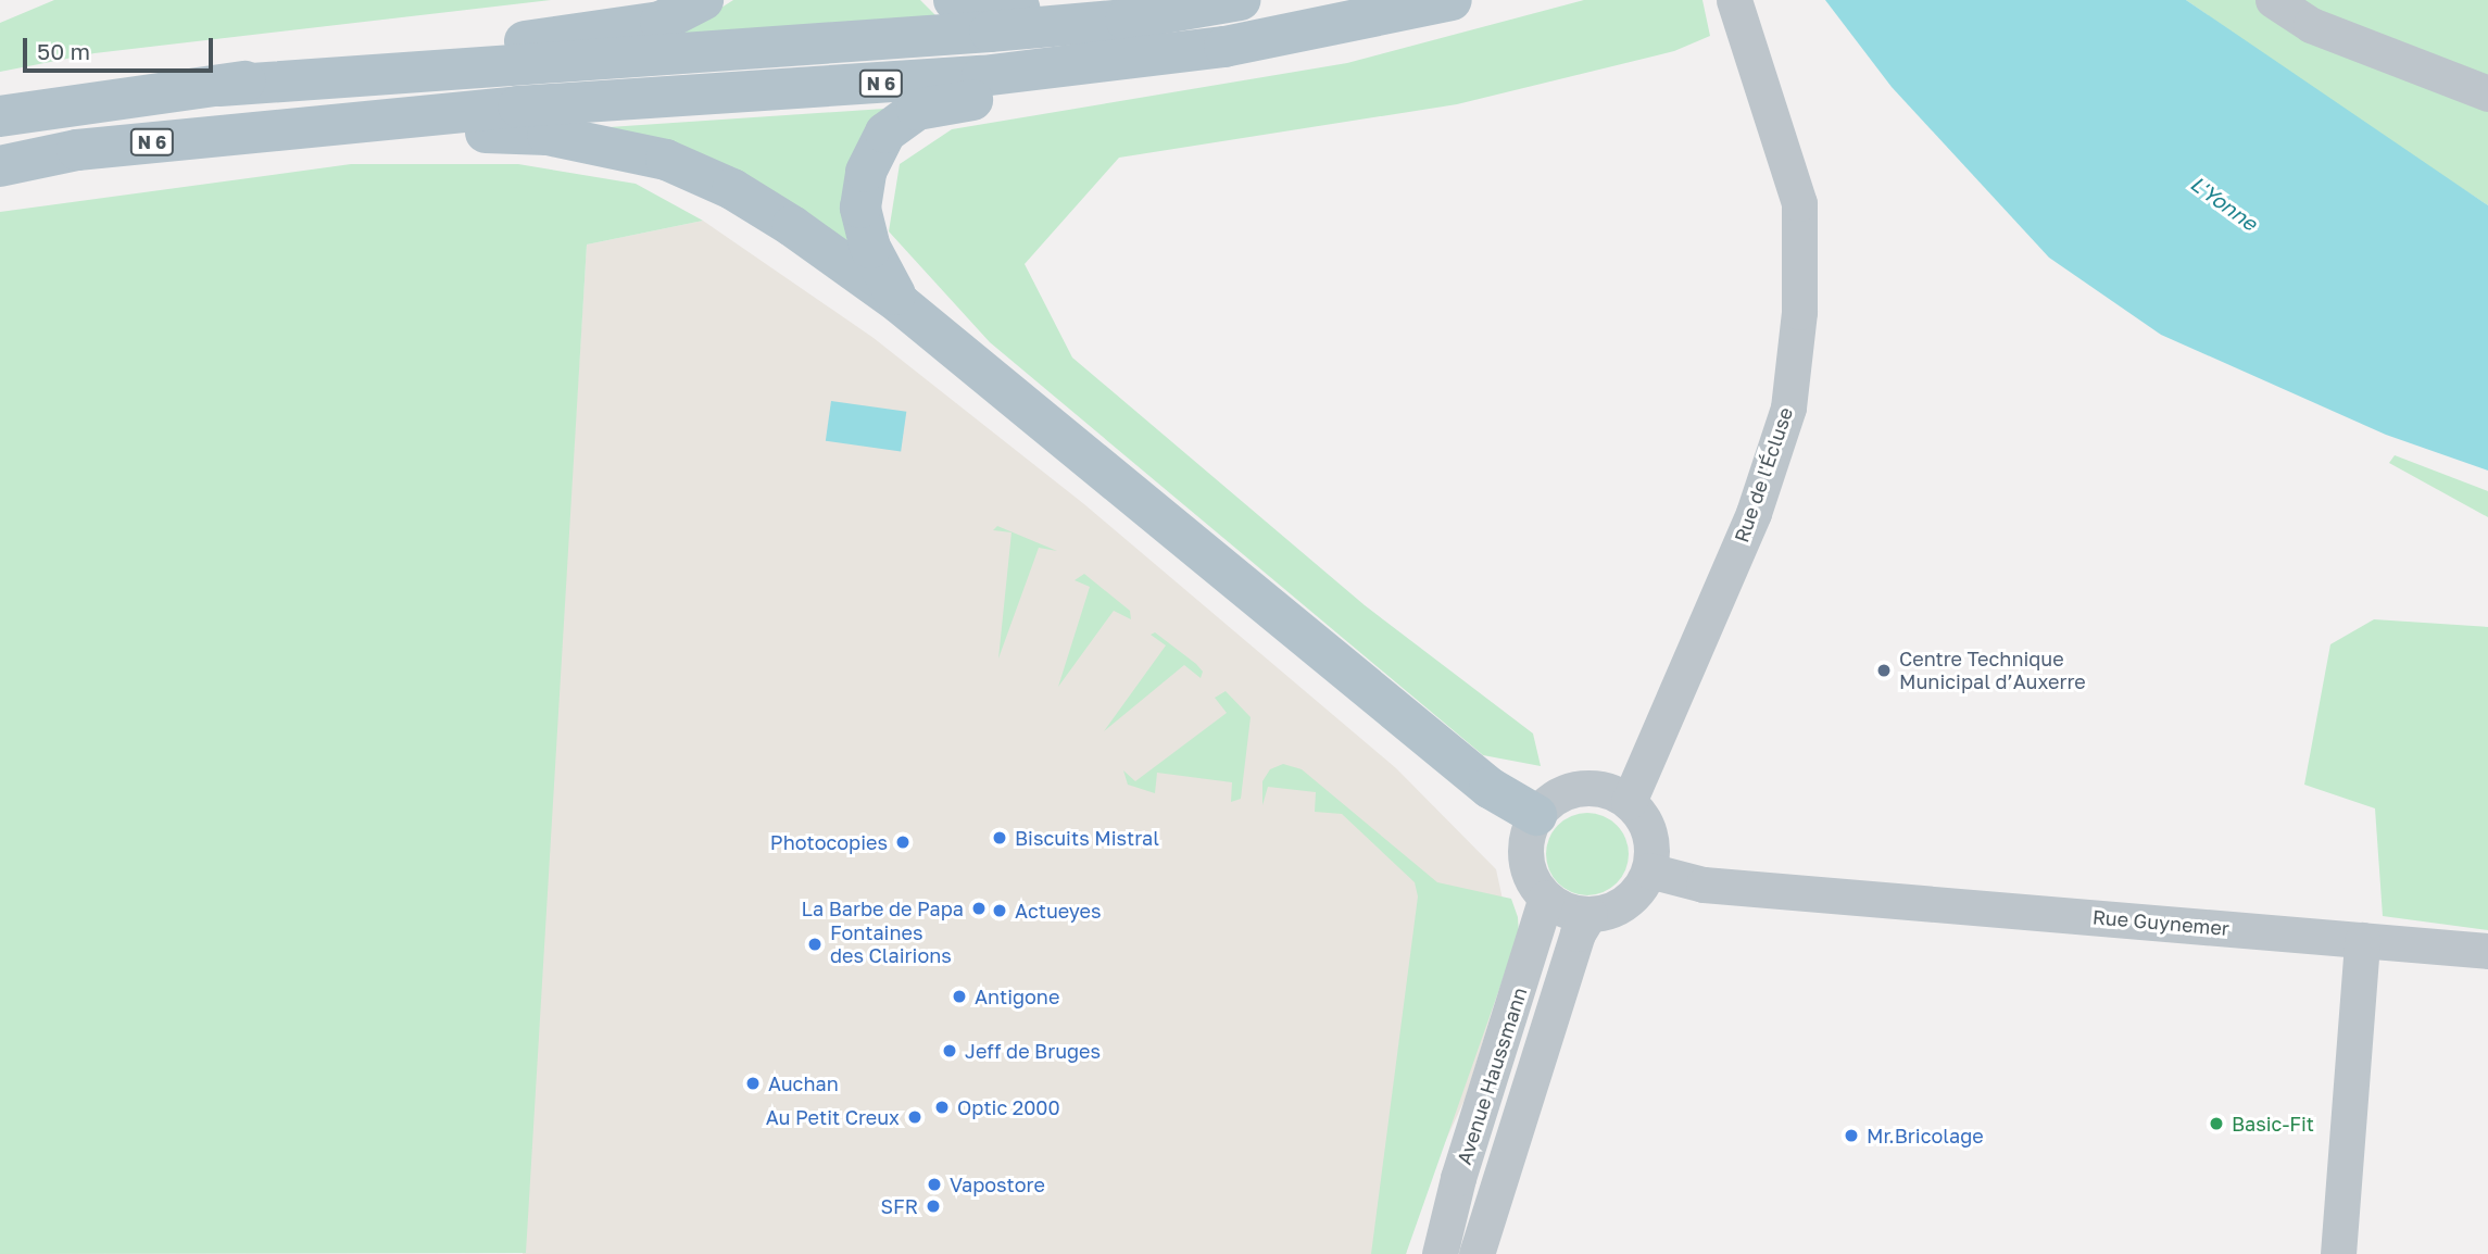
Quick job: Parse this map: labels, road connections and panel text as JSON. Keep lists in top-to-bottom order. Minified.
{"streets":{"main road":["N 6"],"street":["Rue de l'Écluse","Rue Guynemer","Avenue Haussmann"]},"crossings":[["Rue de l'Écluse","Rue Guynemer"],["Rue de l'Écluse","Avenue Haussmann"],["Rue Guynemer","Avenue Haussmann"]],"water":["L'Yonne"],"places":["Centre Technique Municipal d’Auxerre","Biscuits Mistral","Photocopies","La Barbe de Papa","Actueyes","Fontaines des Clairions","Antigone","Jeff de Bruges","Auchan","Optic 2000","Au Petit Creux","Basic-Fit","Mr.Bricolage","Vapostore","SFR"],"scale_bar":"50 m"}
